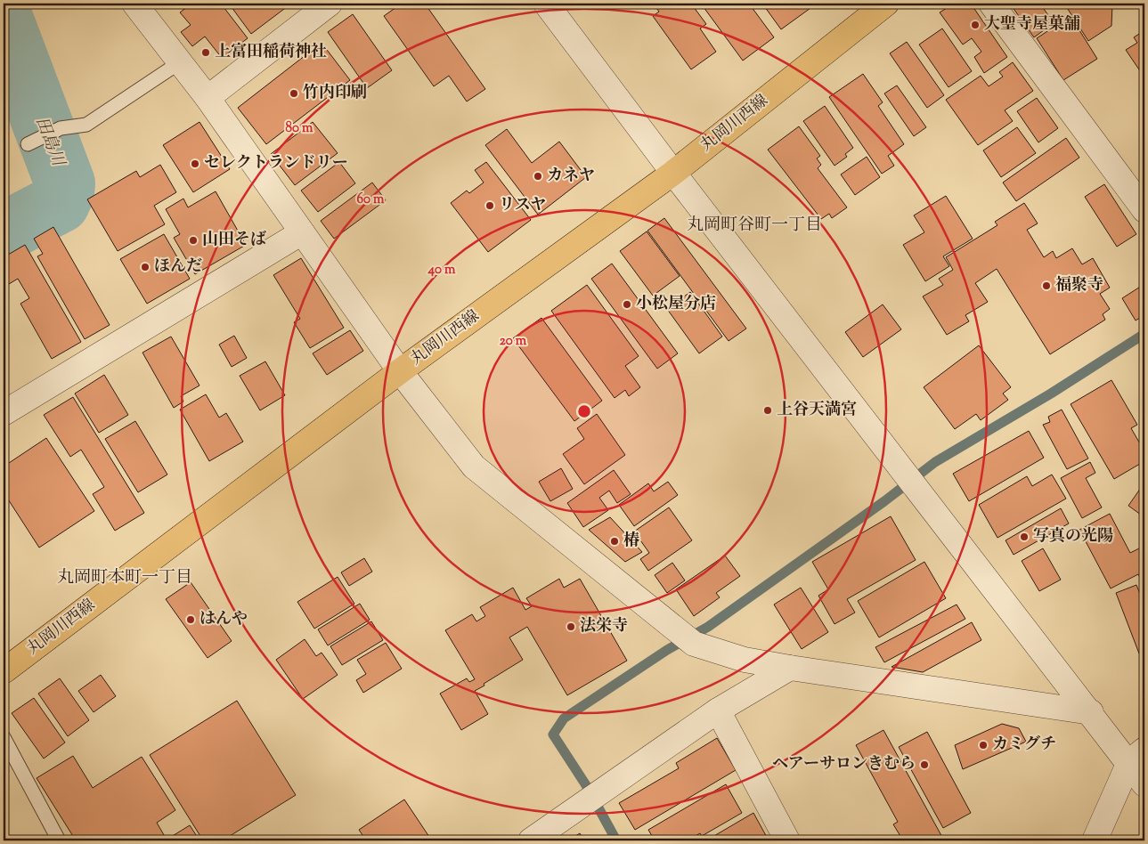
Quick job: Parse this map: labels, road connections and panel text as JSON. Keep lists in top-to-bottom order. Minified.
{"streets":{"main road":["丸岡川西線"]},"districts":["丸岡町谷町一丁目","丸岡町本町一丁目"],"water":["田島川"],"places":["大聖寺屋菓舗","上富田稲荷神社","竹内印刷","セレクトランドリー","カネヤ","リスヤ","山田そば","ほんだ","福聚寺","小松屋分店","上谷天満宮","写真の光陽","椿","はんや","法栄寺","カミグチ","ヘアーサロンきむら"],"rings":["80 m","60 m","40 m","20 m"]}
